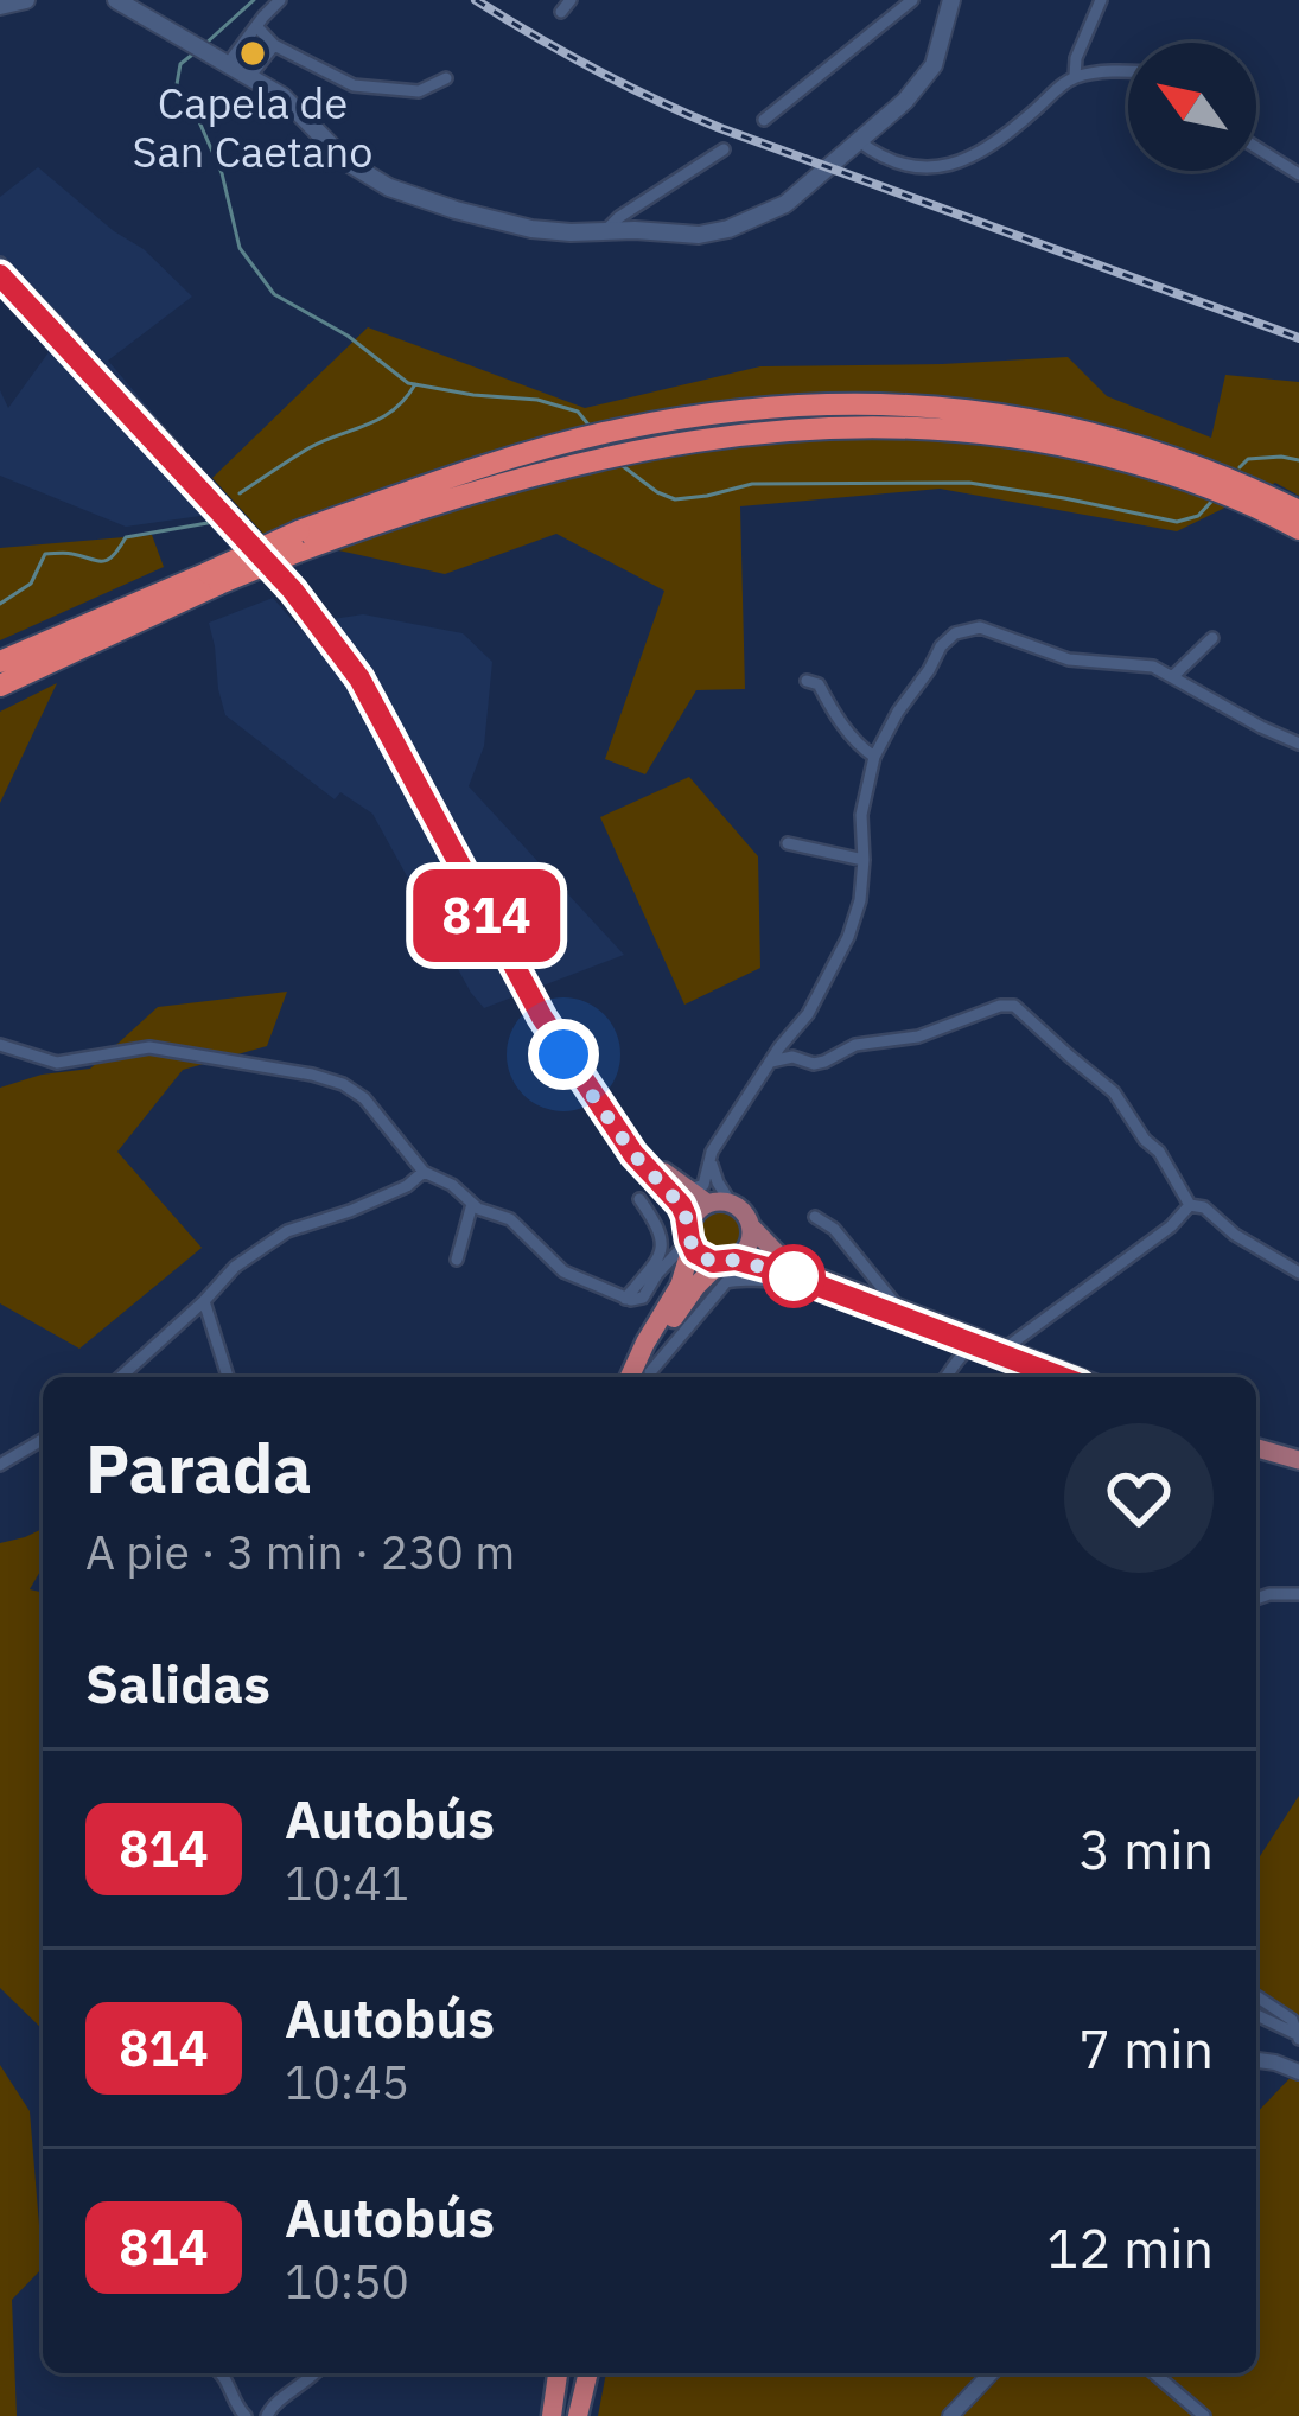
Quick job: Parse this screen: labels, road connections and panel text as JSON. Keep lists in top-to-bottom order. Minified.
{"places":["Capela de San Caetano"],"lines":["bus line 814"],"north":"top left","page":{"on_map":"814","heading":[["Parada","A pie · 3 min · 230 m"],"Salidas"],"list":[{"mark":"814","name":"Autobús","note":"10:41","value":"3 min"},{"mark":"814","name":"Autobús","note":"10:45","value":"7 min"},{"mark":"814","name":"Autobús","note":"10:50","value":"12 min"}]}}
